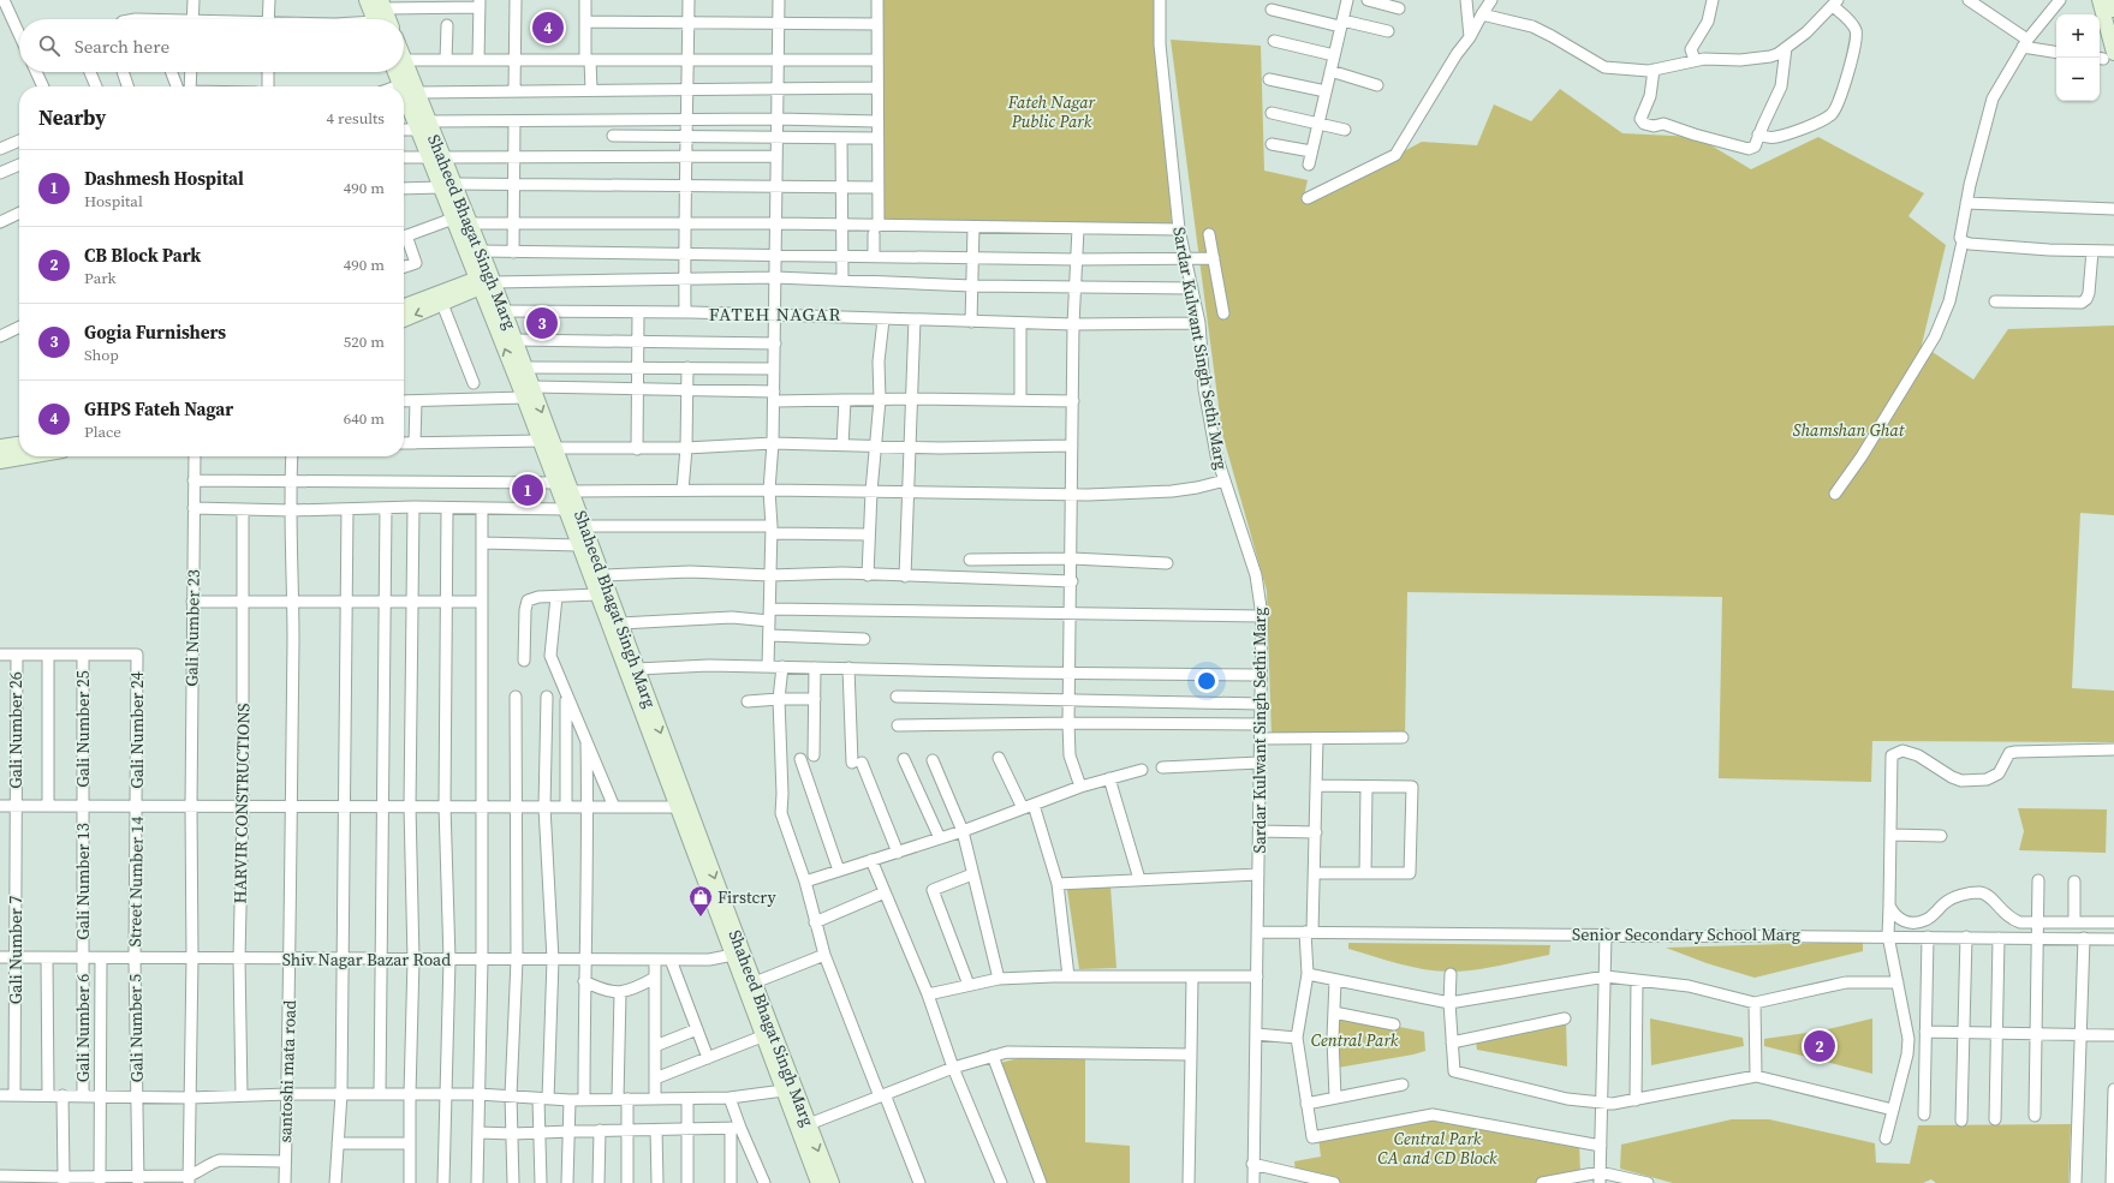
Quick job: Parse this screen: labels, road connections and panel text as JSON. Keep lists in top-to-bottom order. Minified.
{"streets":{"main road":["Shaheed Bhagat Singh Marg"],"street":["Sardar Kulwant Singh Sethi Marg","Gali Number 23","Gali Number 25","Gali Number 26","Gali Number 24","HARVIR CONSTRUCTIONS","Gali Number 13","Street Number 14","Senior Secondary School Marg","Gali Number 7","Shiv Nagar Bazar Road","Gali Number 6","Gali Number 5","santoshi mata road"]},"crossings":[["Shaheed Bhagat Singh Marg","Shiv Nagar Bazar Road"],["Sardar Kulwant Singh Sethi Marg","Senior Secondary School Marg"],["Gali Number 23","Shiv Nagar Bazar Road"],["Gali Number 25","Gali Number 24"],["Gali Number 25","Gali Number 13"],["Gali Number 26","Gali Number 7"],["Gali Number 24","Street Number 14"],["HARVIR CONSTRUCTIONS","Shiv Nagar Bazar Road"],["Gali Number 13","Shiv Nagar Bazar Road"],["Gali Number 13","Gali Number 6"],["Street Number 14","Shiv Nagar Bazar Road"],["Street Number 14","Gali Number 5"],["Gali Number 7","Shiv Nagar Bazar Road"],["Shiv Nagar Bazar Road","Gali Number 6"],["Shiv Nagar Bazar Road","Gali Number 5"],["Shiv Nagar Bazar Road","santoshi mata road"]],"districts":["FATEH NAGAR"],"parks":["Fateh Nagar Public Park","Shamshan Ghat","Central Park","Central Park CA and CD Block"],"places":{"shop":["Firstcry"]},"page":{"pins":["4","3","1","2"],"map_buttons":["+","−"],"search":"Search here","heading":["Nearby","4 results"],"list":[{"mark":"1","name":"Dashmesh Hospital","note":"Hospital","value":"490 m"},{"mark":"2","name":"CB Block Park","note":"Park","value":"490 m"},{"mark":"3","name":"Gogia Furnishers","note":"Shop","value":"520 m"},{"mark":"4","name":"GHPS Fateh Nagar","note":"Place","value":"640 m"}]}}
